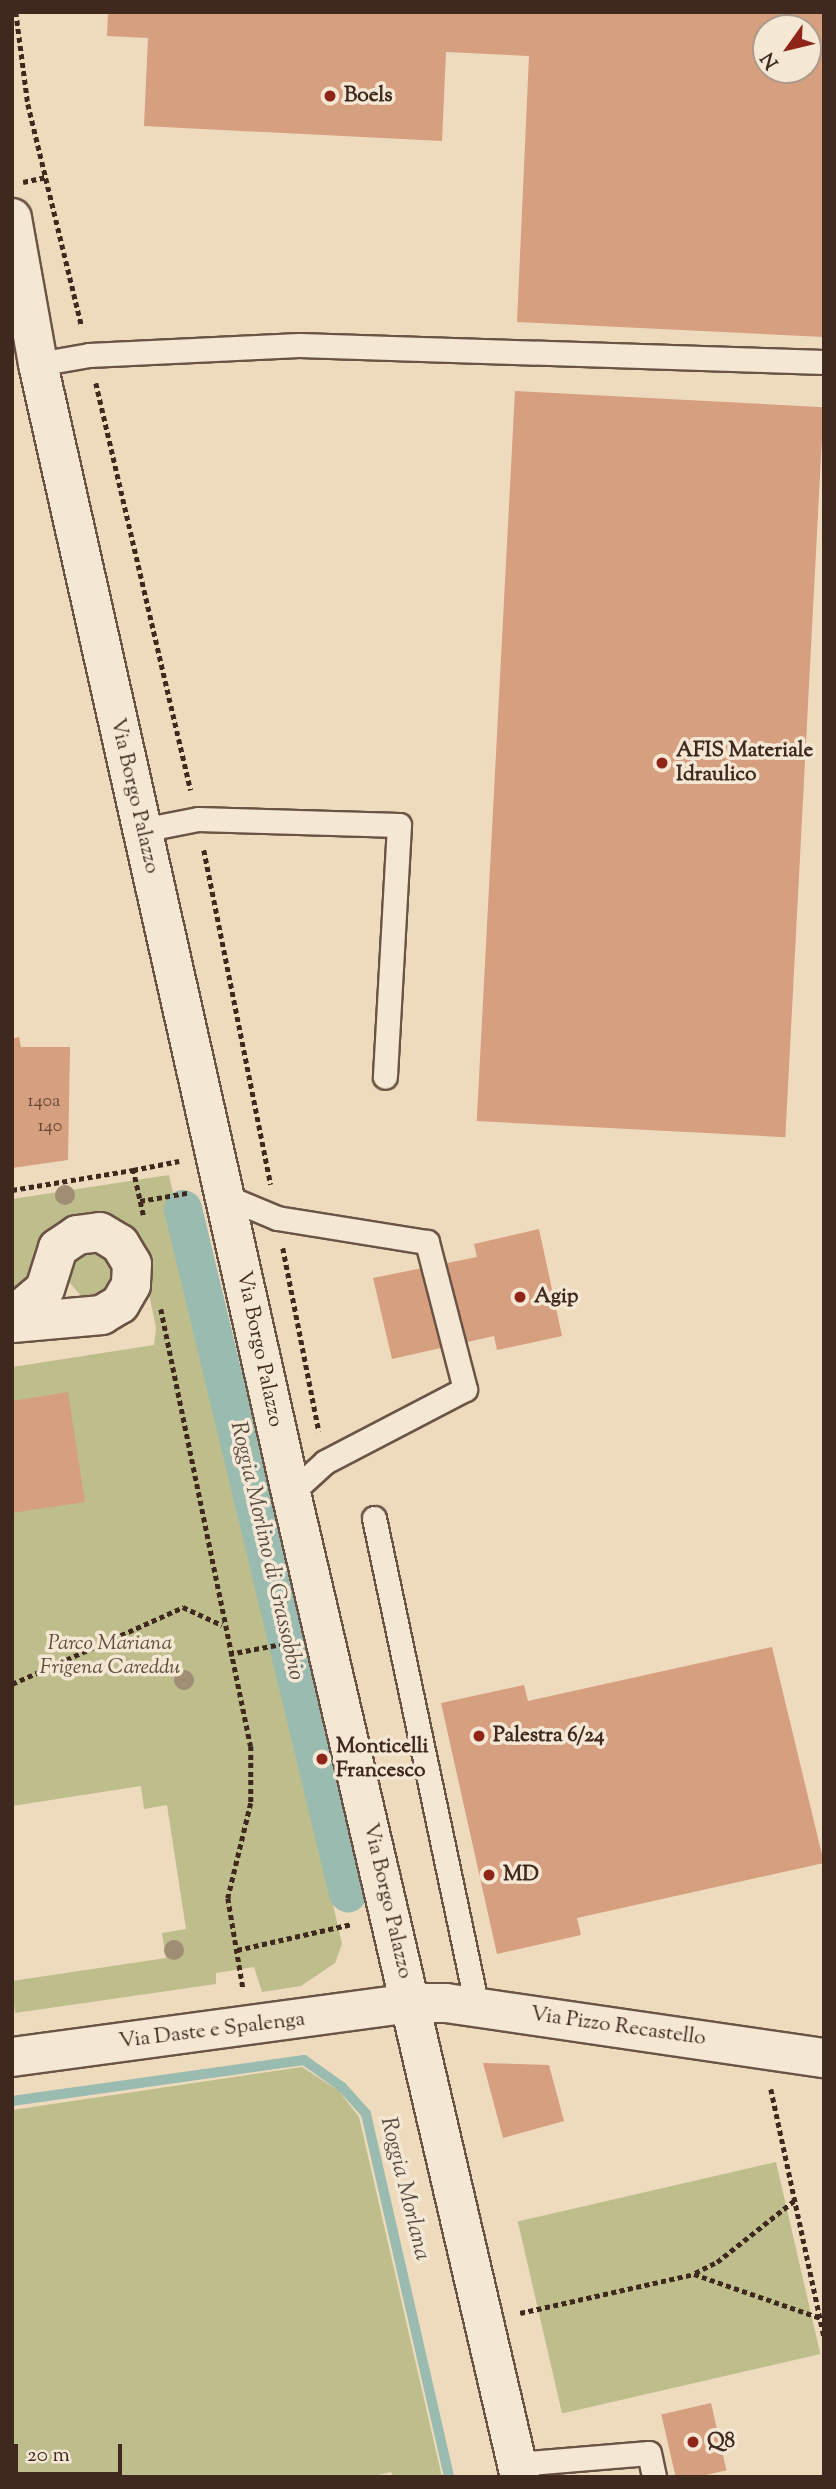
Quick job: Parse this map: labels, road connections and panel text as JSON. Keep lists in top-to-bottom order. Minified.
{"streets":{"main road":["Via Borgo Palazzo","Via Pizzo Recastello","Via Daste e Spalenga"]},"crossings":[["Via Borgo Palazzo","Via Pizzo Recastello"],["Via Borgo Palazzo","Via Daste e Spalenga"],["Via Pizzo Recastello","Via Daste e Spalenga"]],"water":["Roggia Morlino di Grassobbio","Roggia Morlana"],"parks":["Parco Mariana Frigena Careddu"],"places":["Boels","AFIS Materiale Idraulico","Agip","Palestra 6/24","Monticelli Francesco","MD","Q8"],"house_numbers":["140a","140"],"scale_bar":"20 m","north":"bottom left"}
